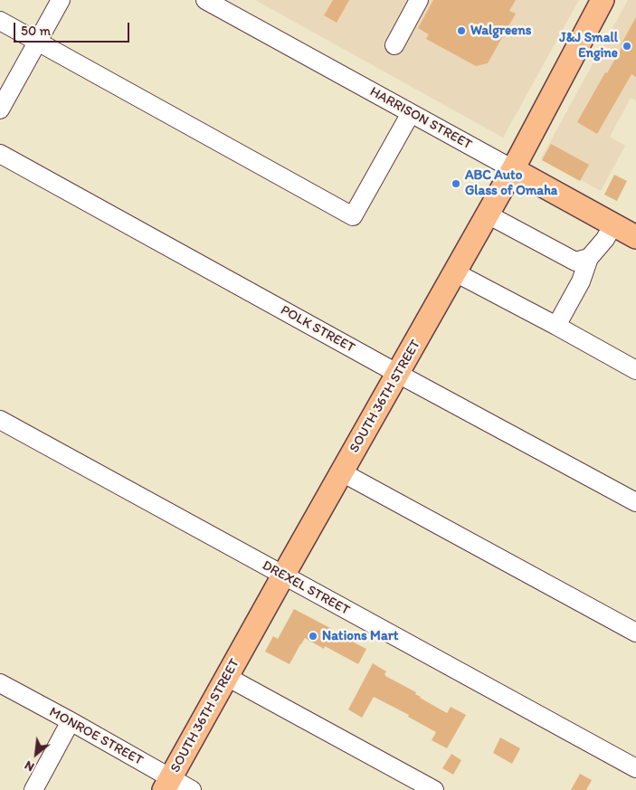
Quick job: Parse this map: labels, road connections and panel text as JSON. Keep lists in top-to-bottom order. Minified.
{"streets":{"main road":["HARRISON STREET","SOUTH 36TH STREET"],"street":["POLK STREET","DREXEL STREET","MONROE STREET"]},"crossings":[["HARRISON STREET","SOUTH 36TH STREET"],["POLK STREET","SOUTH 36TH STREET"],["SOUTH 36TH STREET","DREXEL STREET"],["SOUTH 36TH STREET","MONROE STREET"]],"places":["Walgreens","J&J Small Engine","ABC Auto Glass of Omaha","Nations Mart"],"scale_bar":"50 m","north":"bottom left"}
